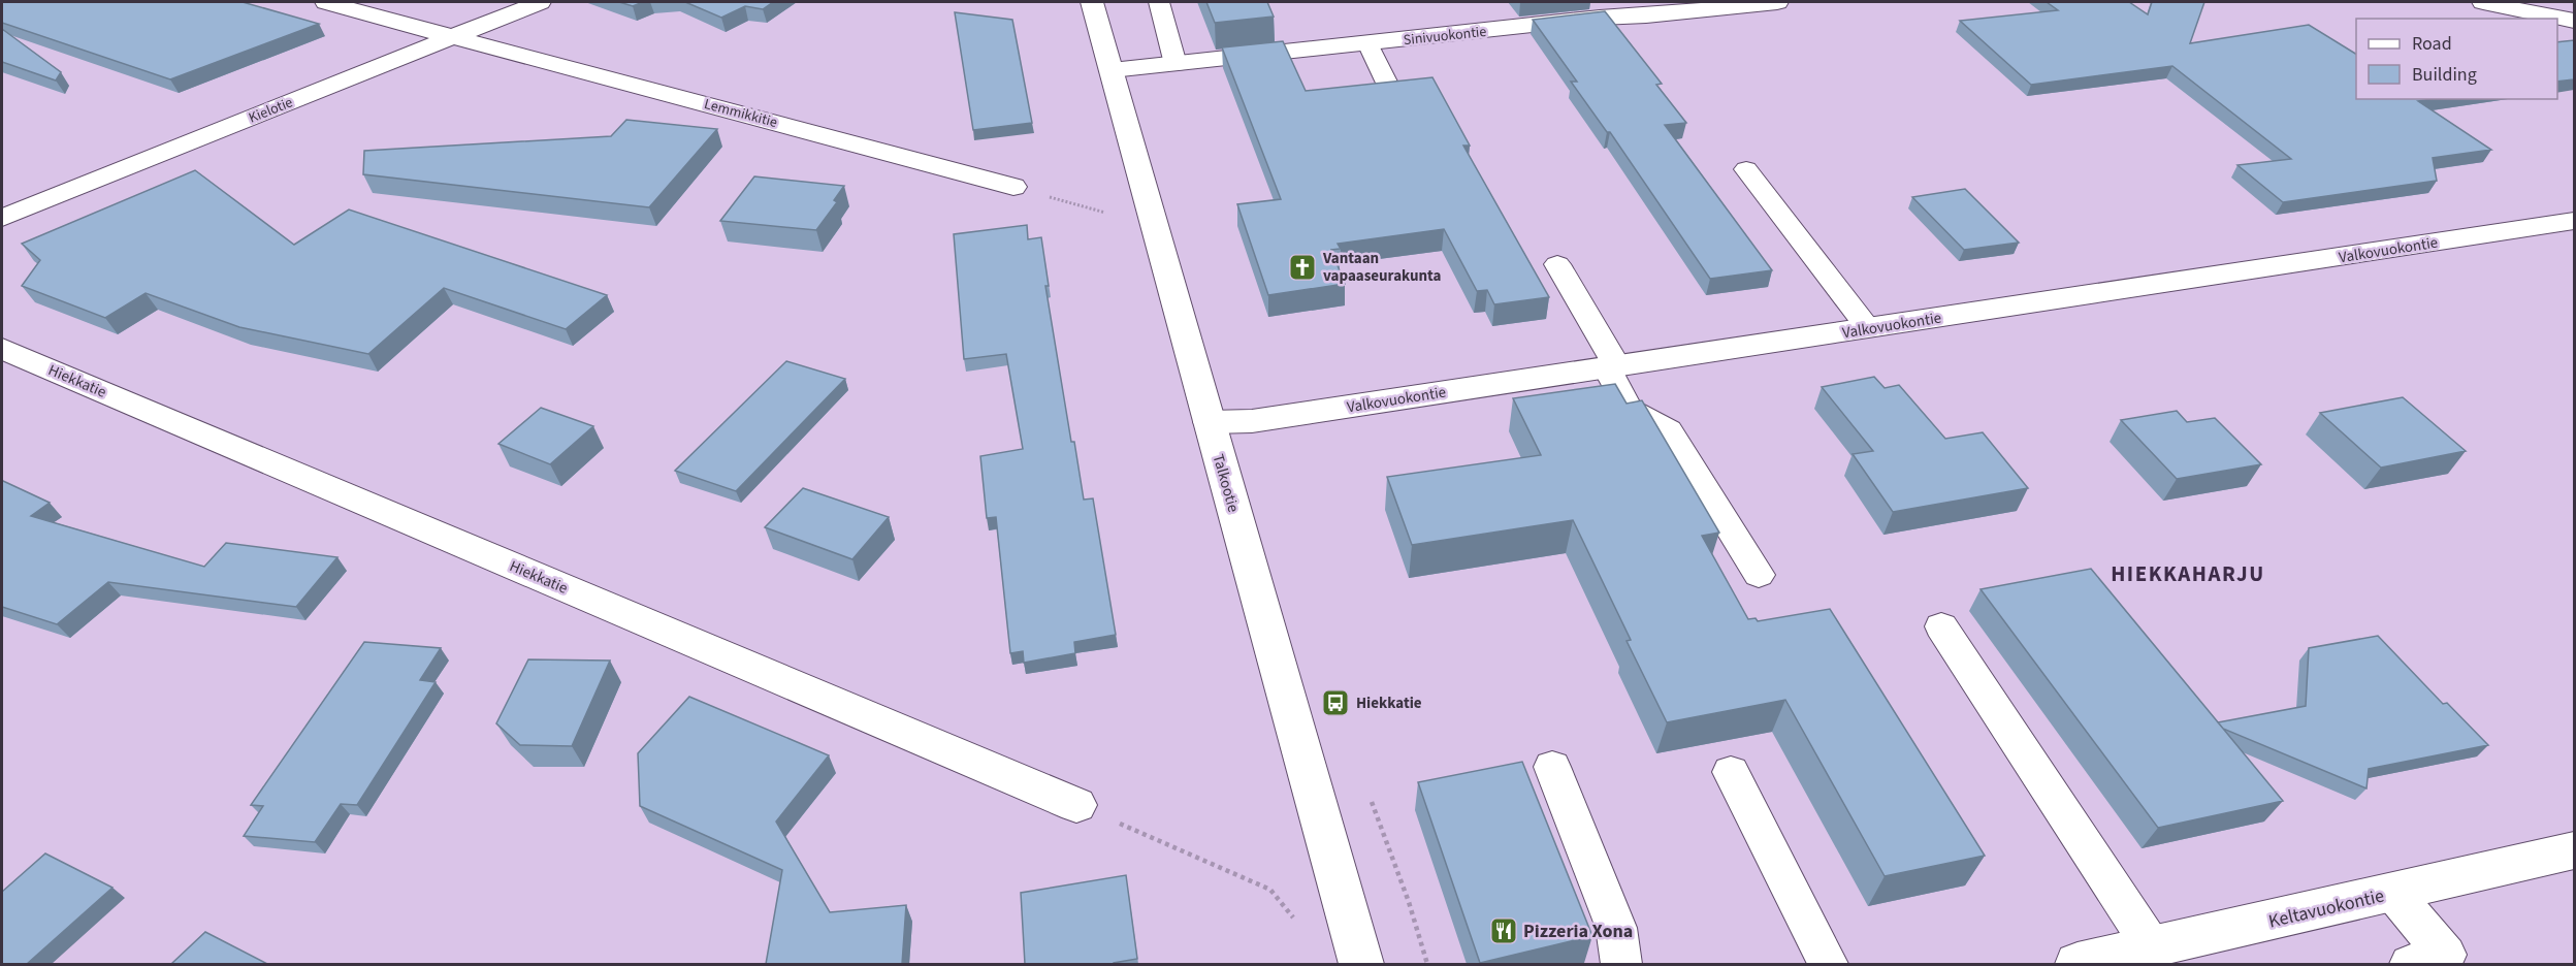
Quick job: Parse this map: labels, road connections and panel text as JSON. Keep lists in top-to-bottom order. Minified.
{"streets":{"street":["Sinivuokontie","Kielotie","Lemmikkitie","Valkovuokontie","Hiekkatie","Talkootie","Keltavuokontie"]},"crossings":[["Sinivuokontie","Talkootie"],["Kielotie","Lemmikkitie"],["Valkovuokontie","Talkootie"]],"districts":["HIEKKAHARJU"],"places":{"church":["Vantaan vapaaseurakunta"],"bus stop":["Hiekkatie"],"restaurant":["Pizzeria Xona"]},"legend":["Road","Building"]}
